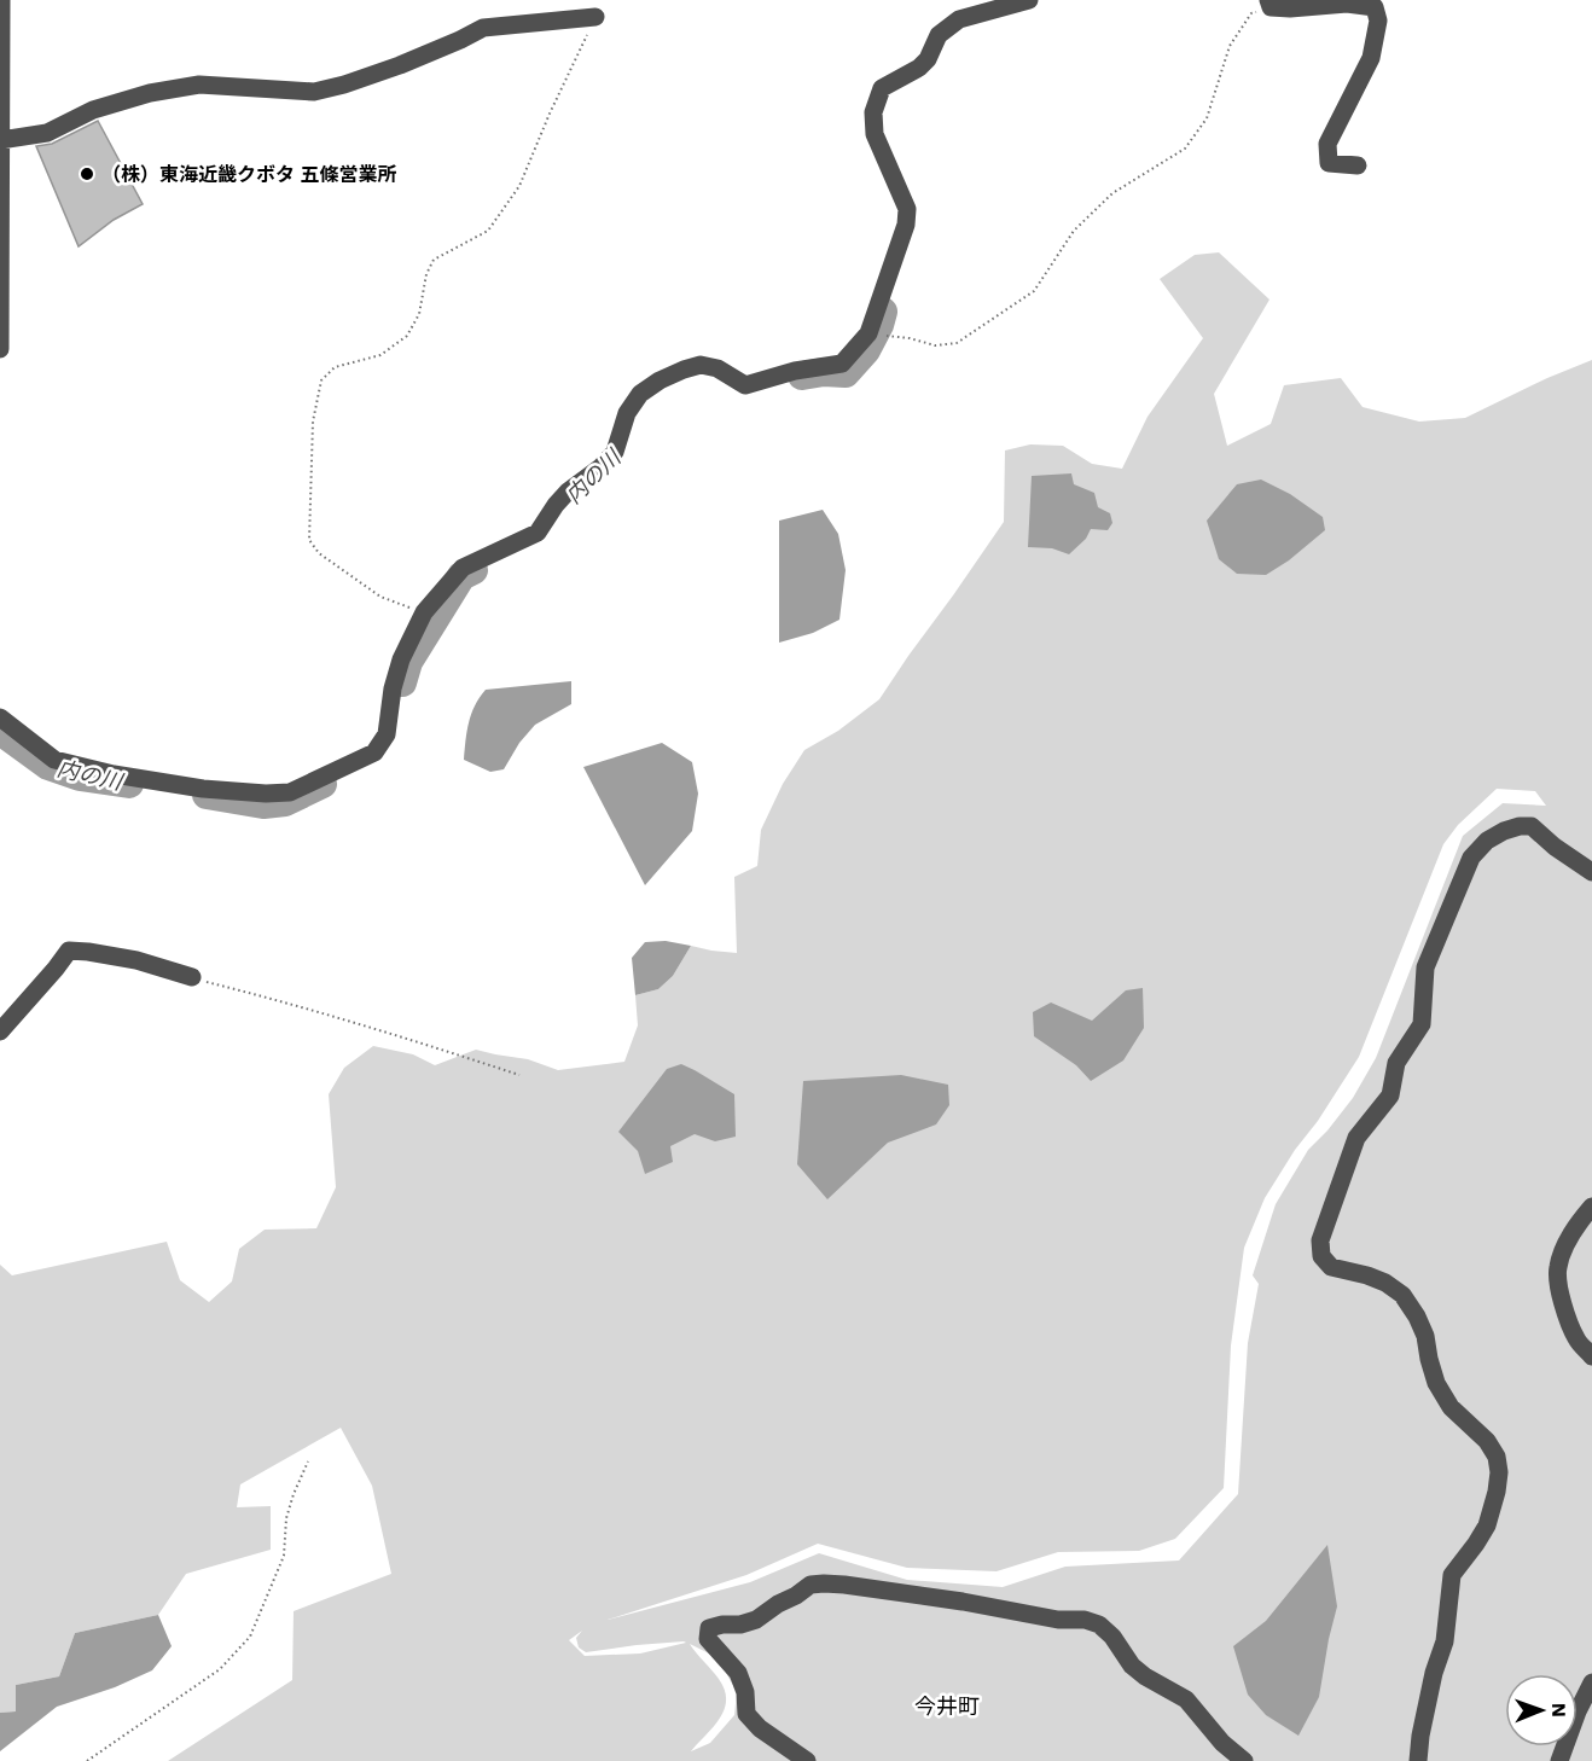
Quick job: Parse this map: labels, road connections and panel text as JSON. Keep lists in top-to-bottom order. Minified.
{"districts":["今井町"],"water":["内の川"],"places":["（株）東海近畿クボタ 五條営業所"],"north":"right"}
